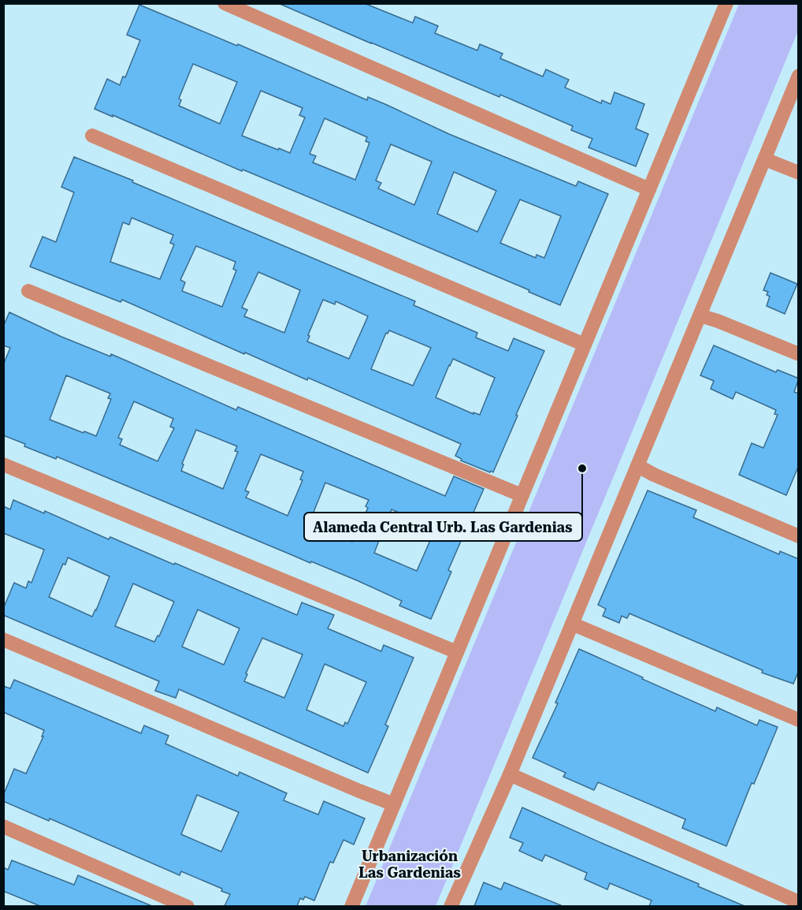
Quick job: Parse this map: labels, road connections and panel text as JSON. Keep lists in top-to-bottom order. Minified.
{"districts":["Urbanización Las Gardenias"],"places":["Alameda Central Urb. Las Gardenias"]}
